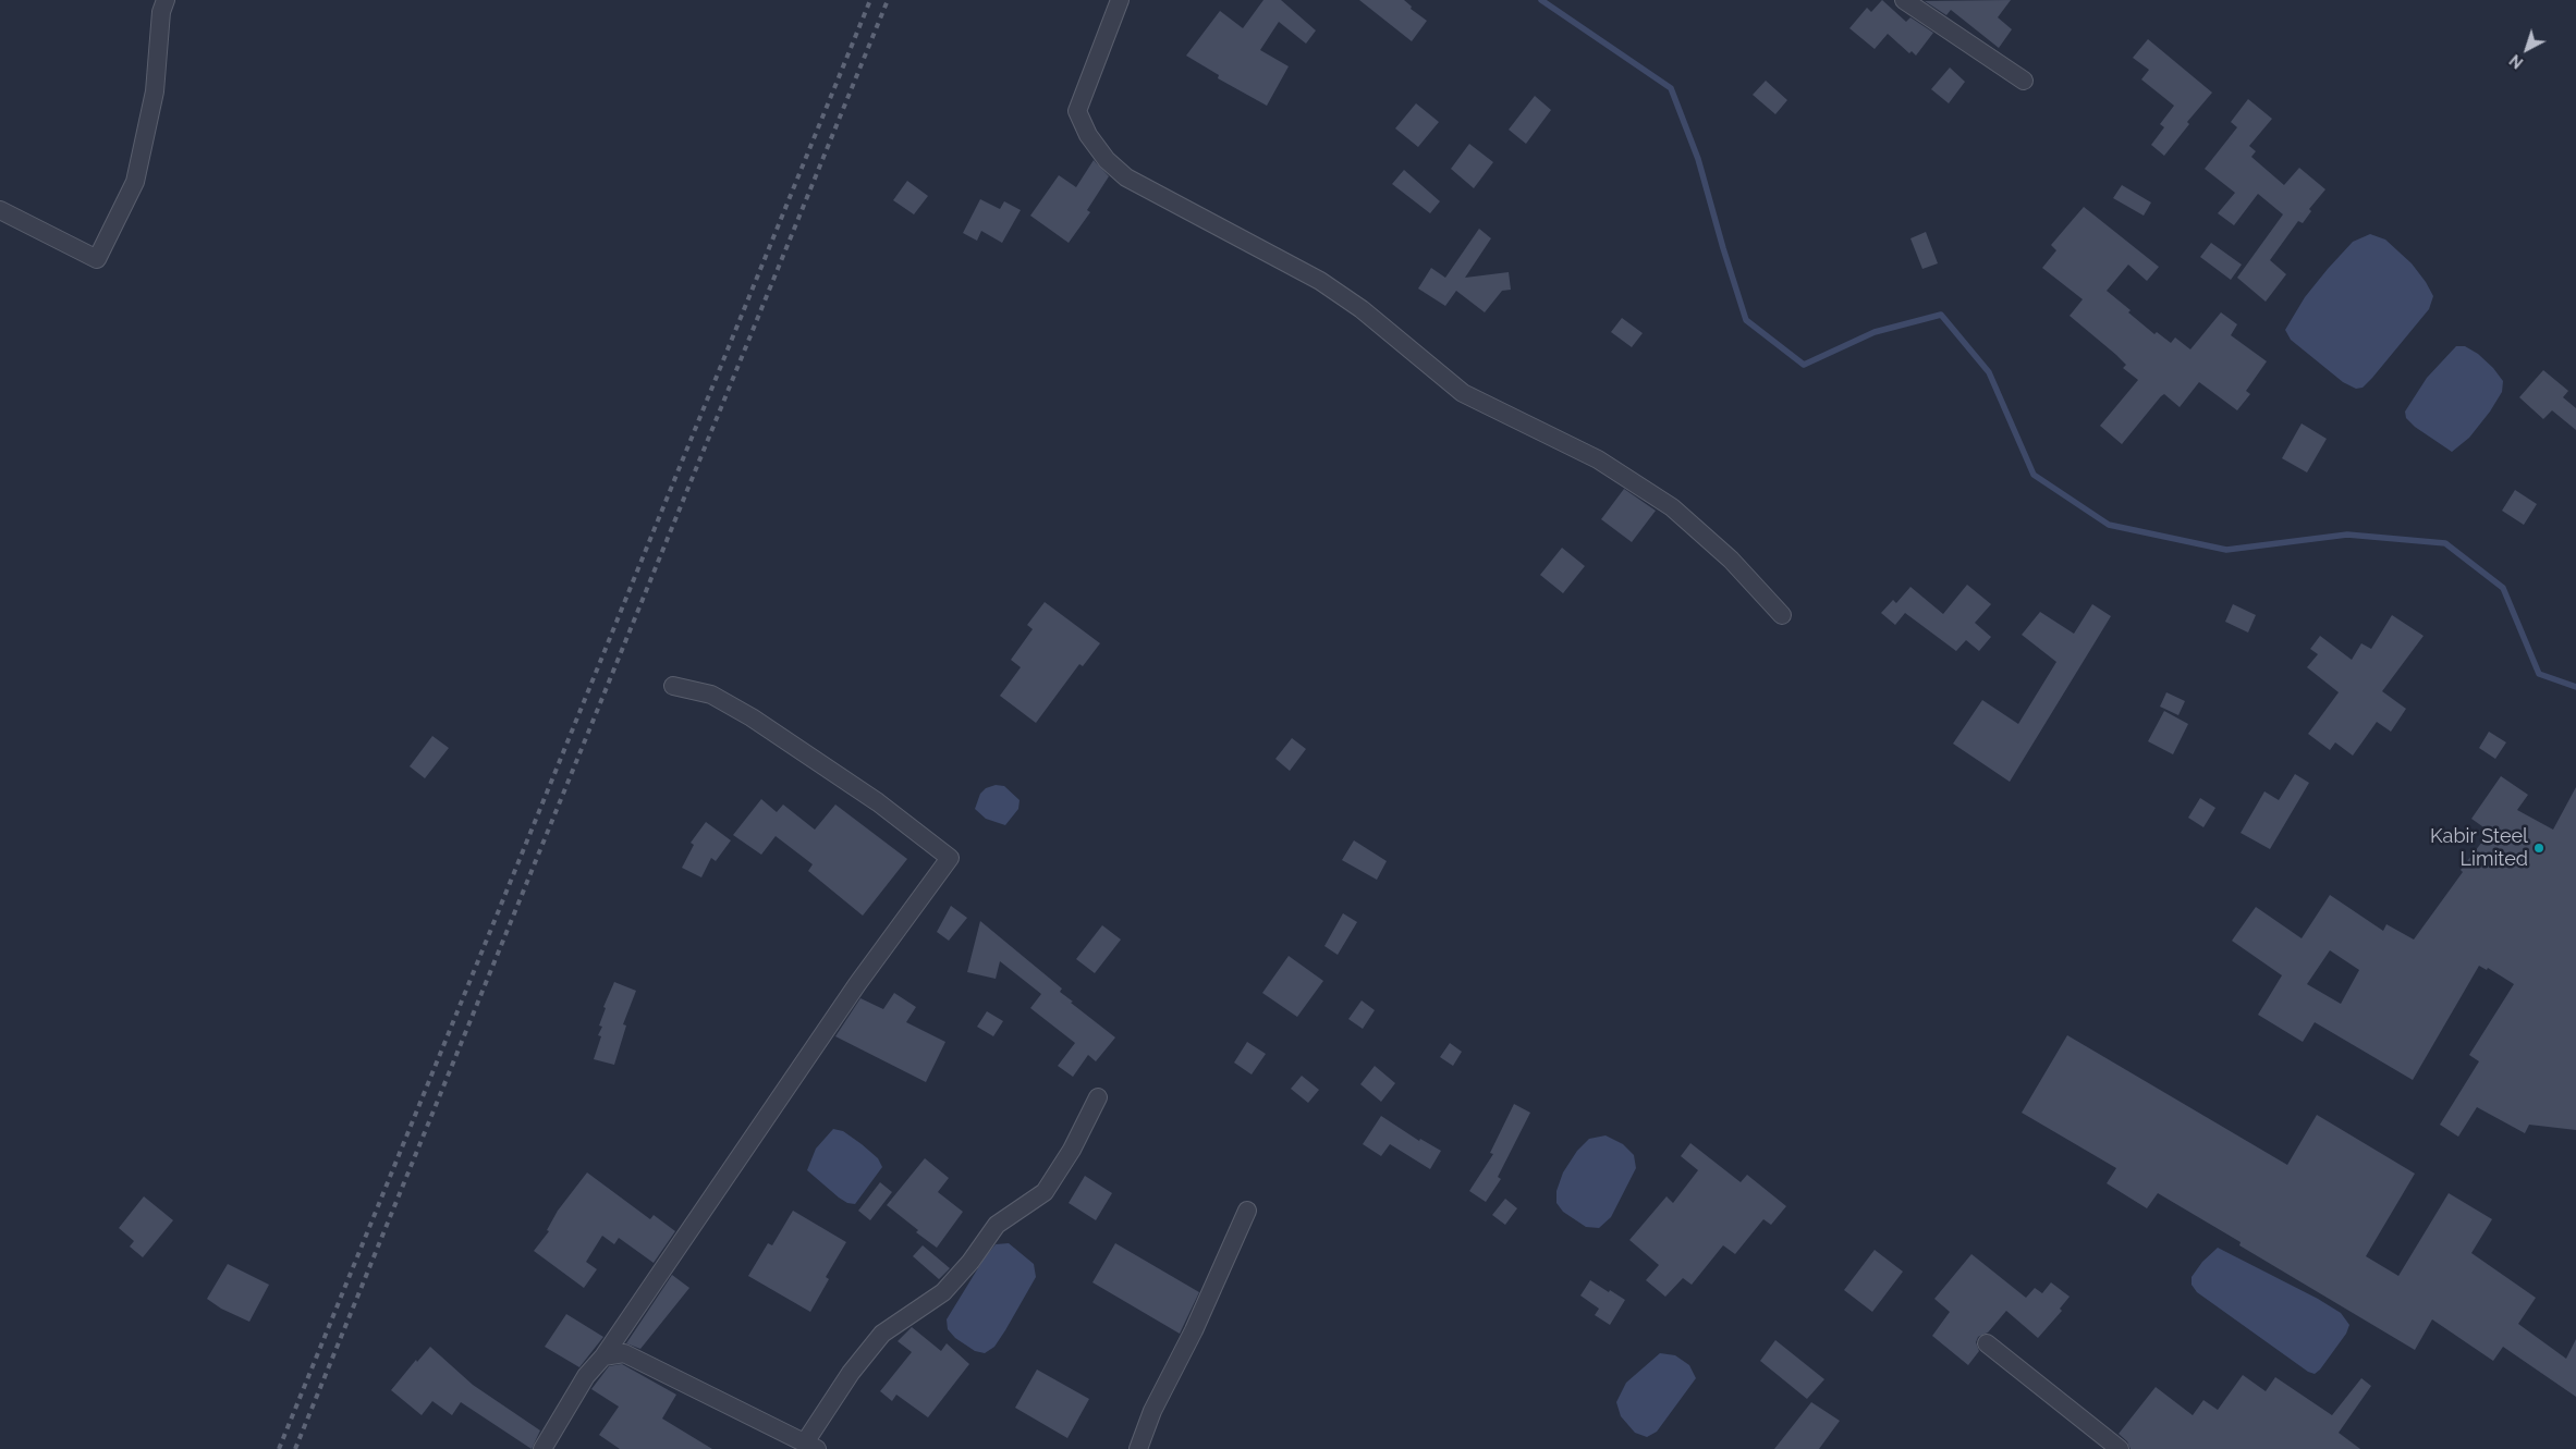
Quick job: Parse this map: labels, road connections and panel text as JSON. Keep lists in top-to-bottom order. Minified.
{"places":["Kabir Steel Limited"],"north":"bottom left"}
